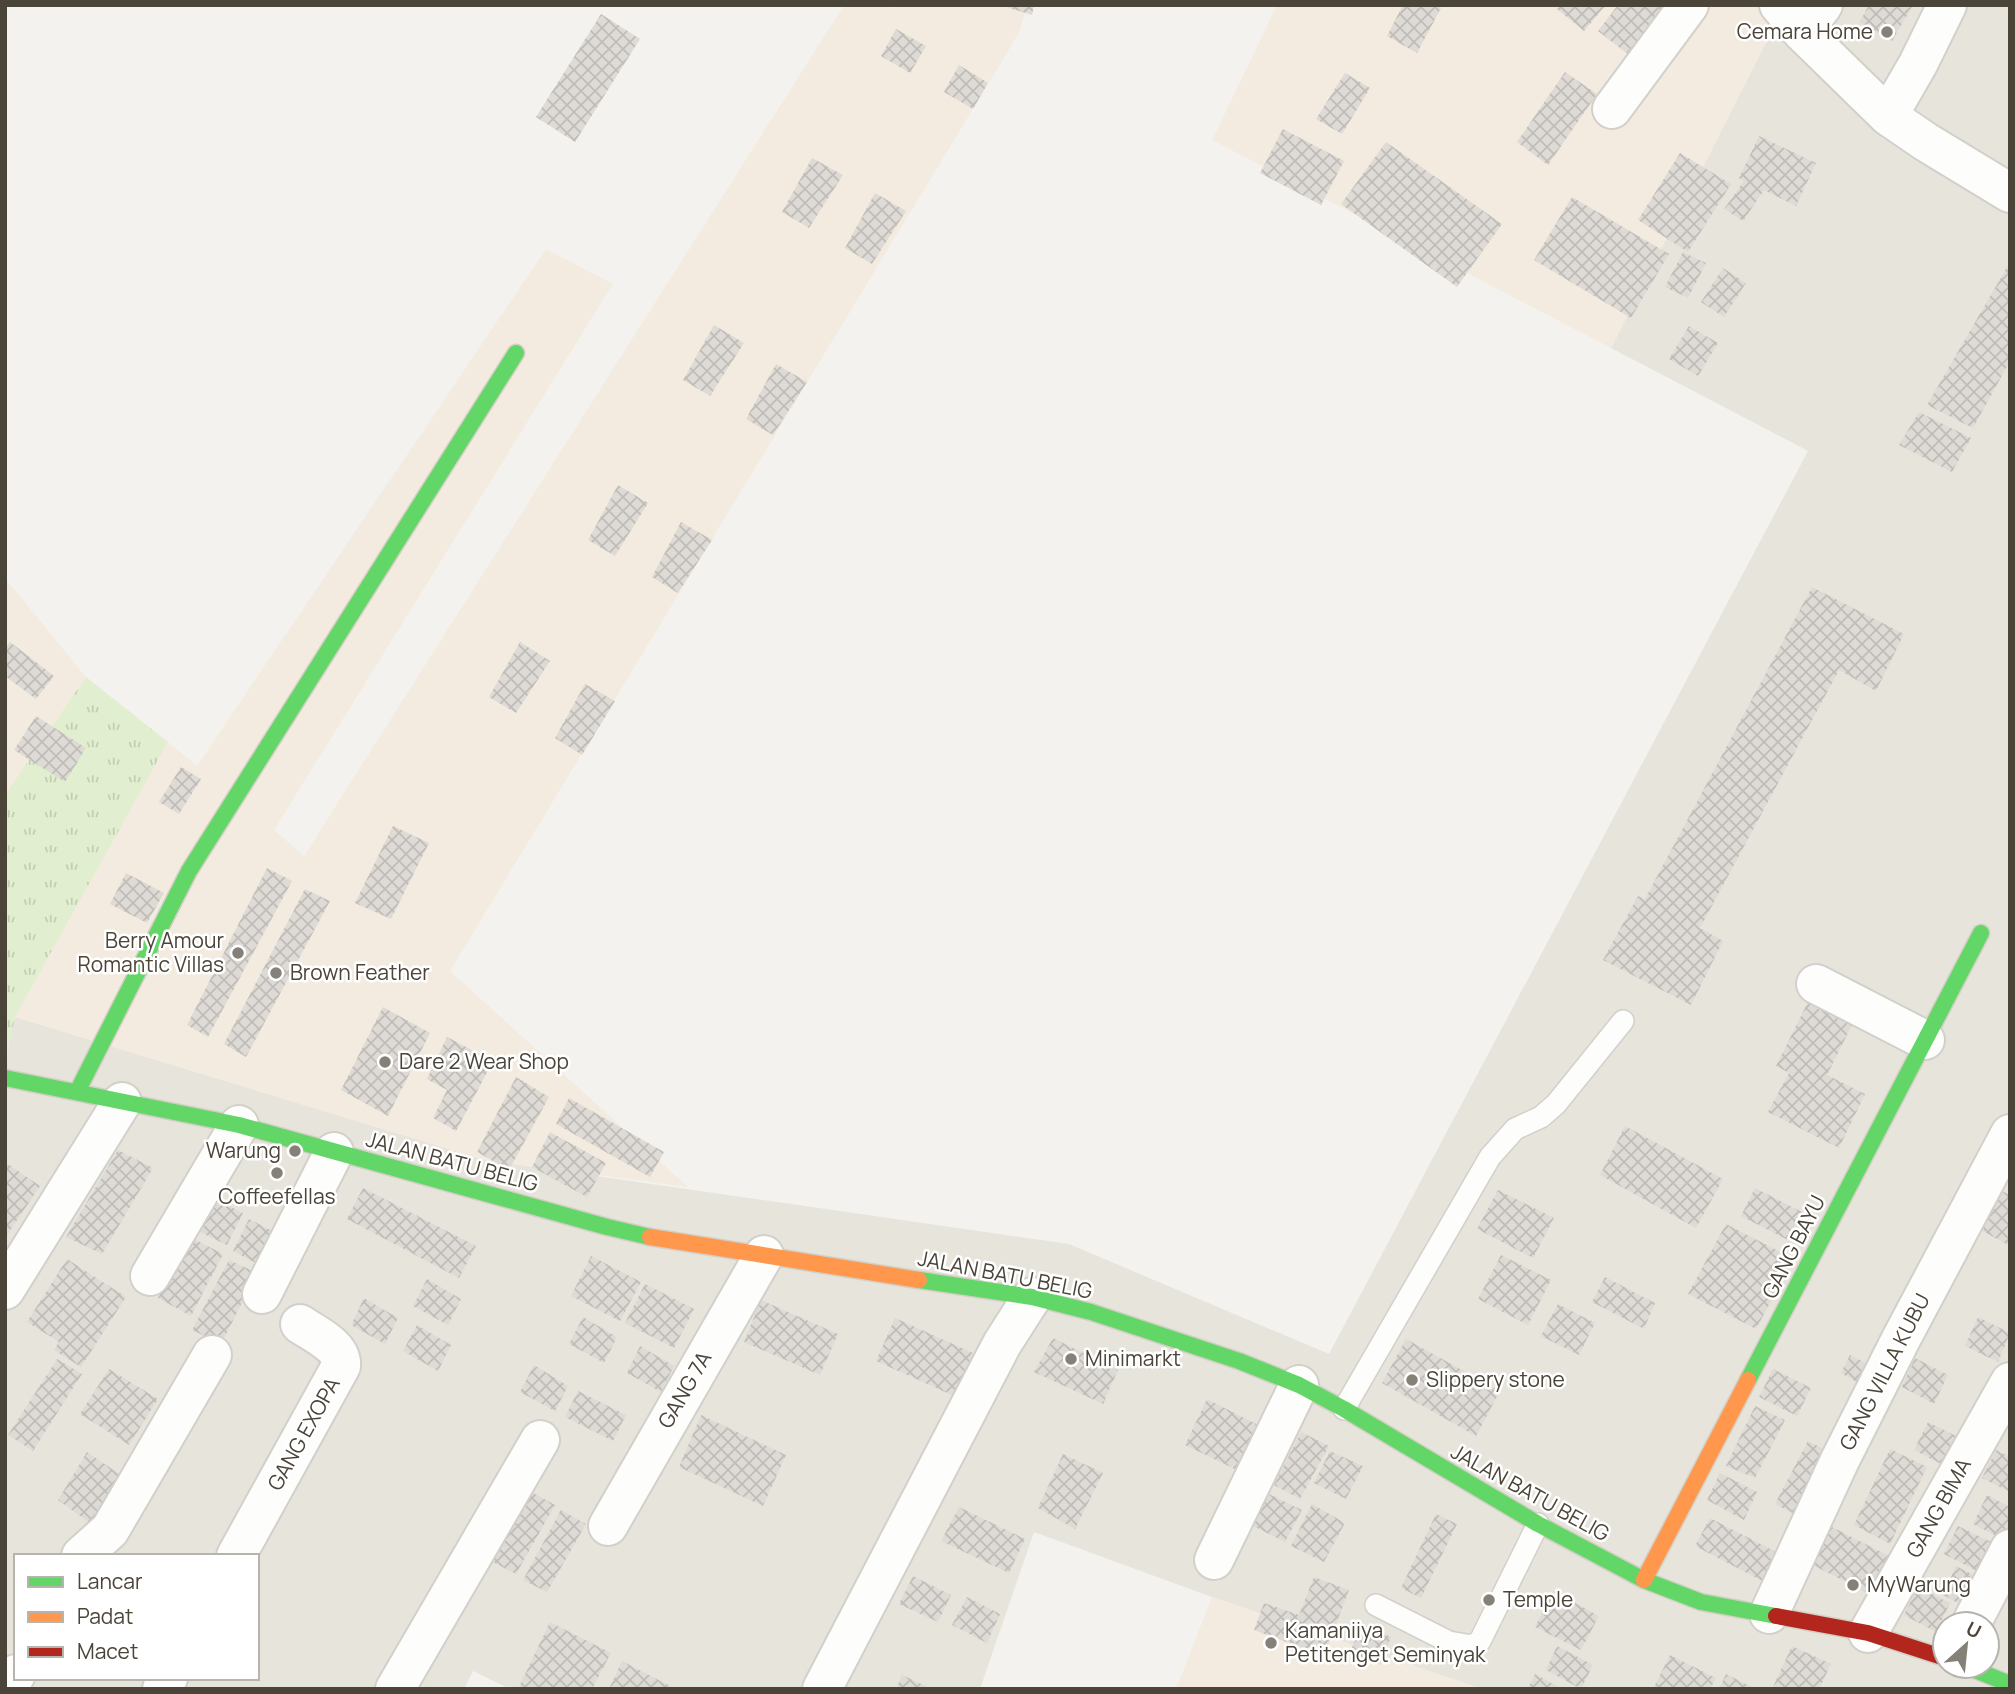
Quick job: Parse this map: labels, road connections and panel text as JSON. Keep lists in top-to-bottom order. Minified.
{"streets":{"street":["JALAN BATU BELIG","GANG BAYU","GANG VILLA KUBU","GANG 7A","GANG EXOPA","GANG BIMA"]},"crossings":[["JALAN BATU BELIG","GANG BAYU"],["JALAN BATU BELIG","GANG VILLA KUBU"],["JALAN BATU BELIG","GANG 7A"],["JALAN BATU BELIG","GANG BIMA"]],"places":["Cemara Home","Berry Amour Romantic Villas","Brown Feather","Dare 2 Wear Shop","Warung","Coffeefellas","Minimarkt","Slippery stone","MyWarung","Temple","Kamaniiya Petitenget Seminyak"],"legend":["Lancar","Padat","Macet"],"north":"top right"}
